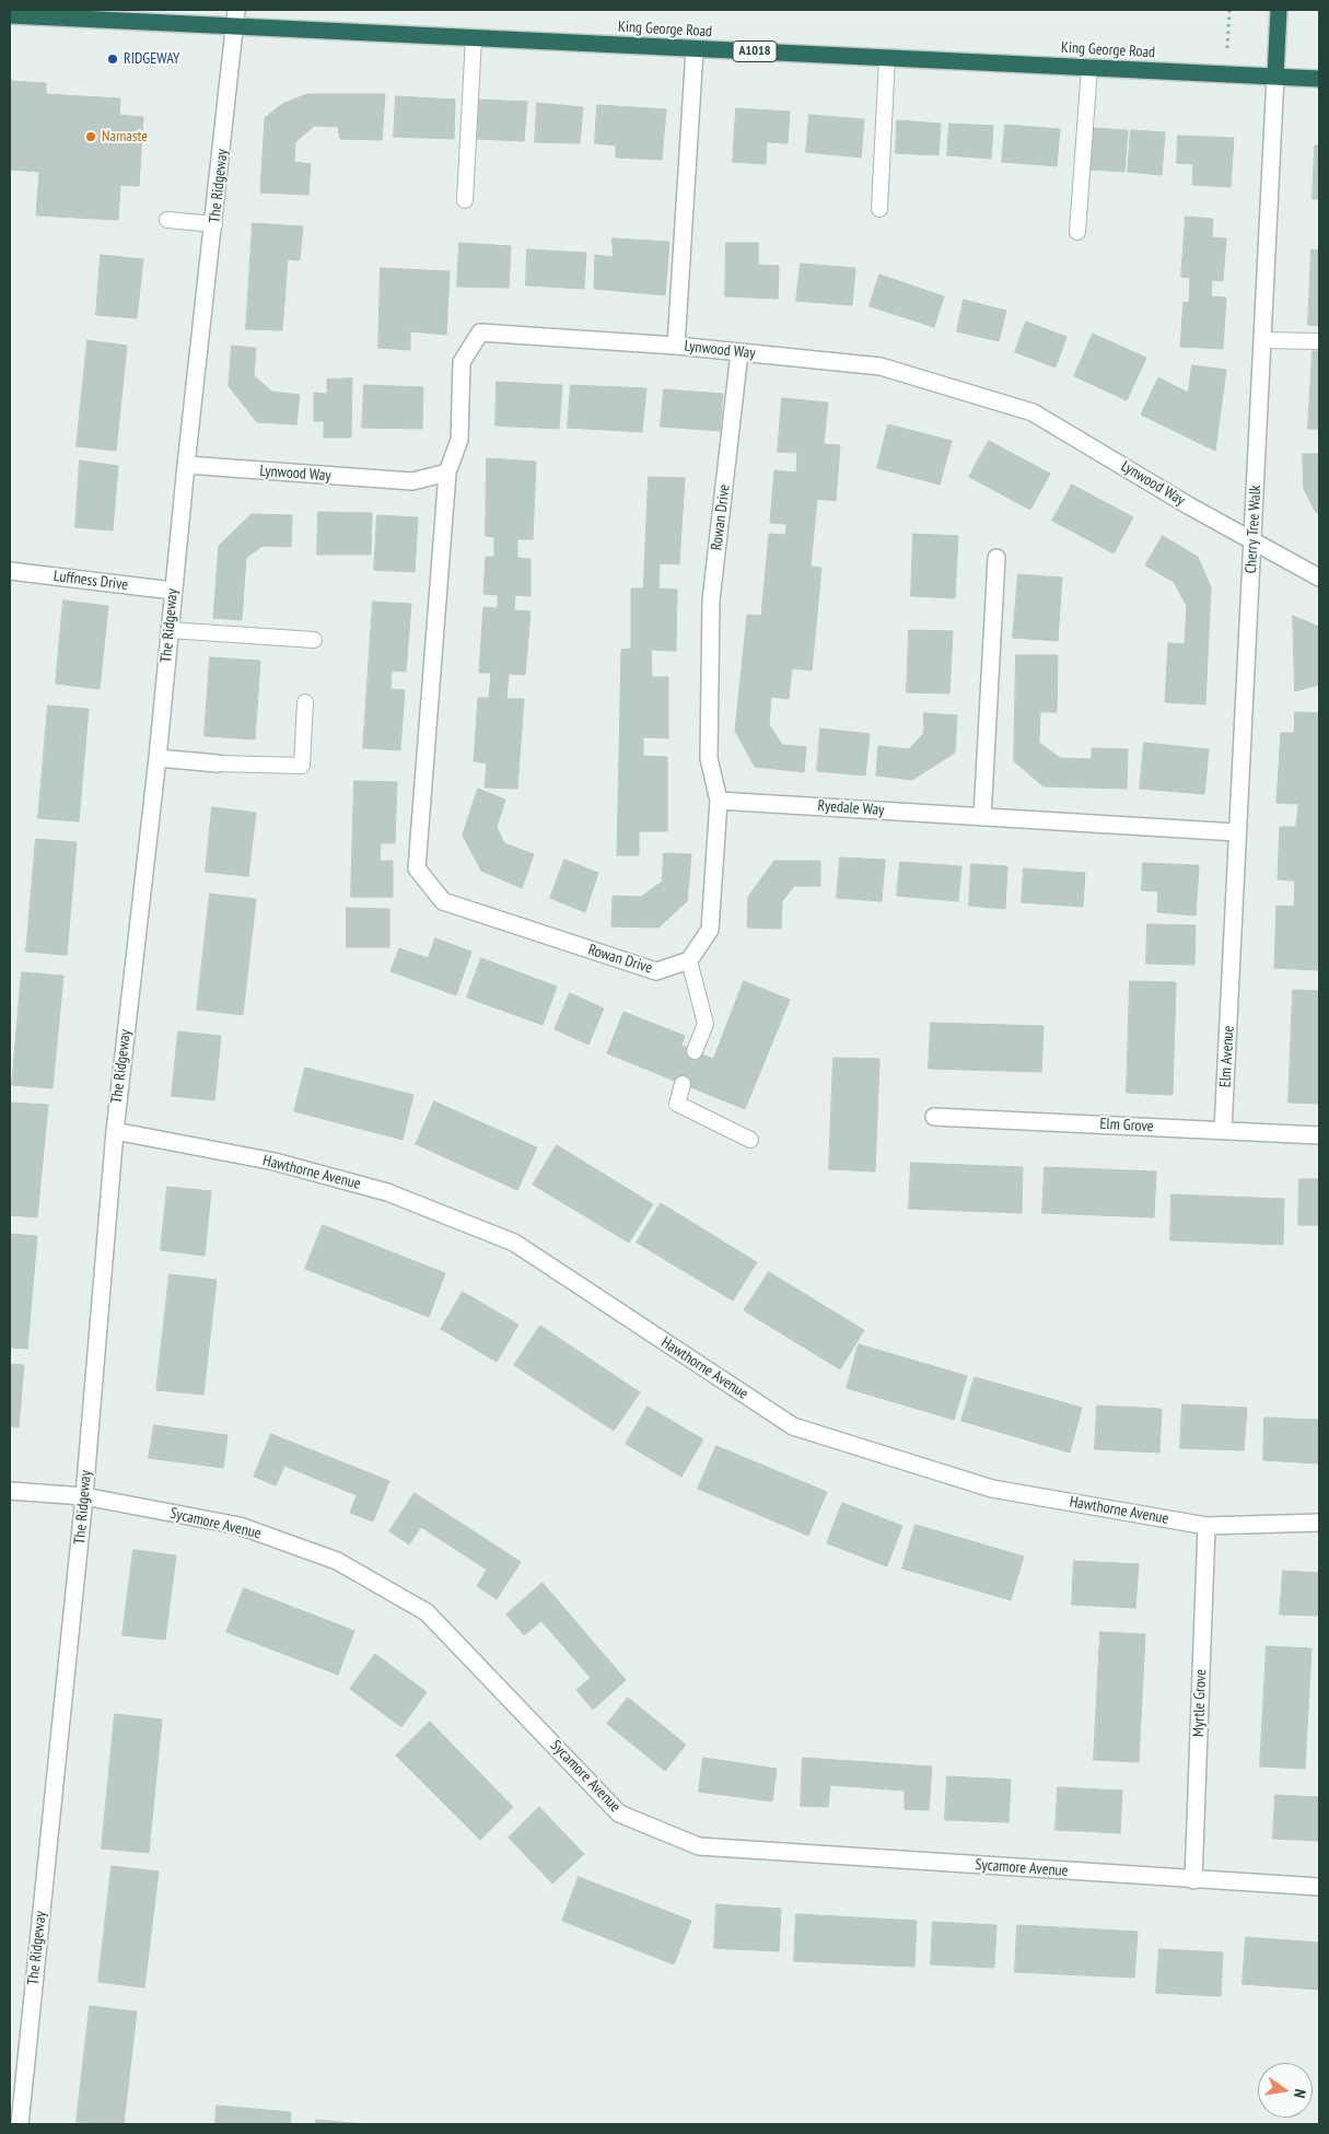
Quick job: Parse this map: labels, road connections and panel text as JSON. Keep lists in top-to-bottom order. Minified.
{"streets":{"highway":["King George Road","A1018"],"street":["The Ridgeway","Lynwood Way","Rowan Drive","Cherry Tree Walk","Luffness Drive","Ryedale Way","Elm Avenue","Elm Grove","Hawthorne Avenue","Sycamore Avenue","Myrtle Grove"]},"crossings":[["King George Road","The Ridgeway"],["King George Road","Cherry Tree Walk"],["The Ridgeway","Lynwood Way"],["The Ridgeway","Luffness Drive"],["The Ridgeway","Hawthorne Avenue"],["The Ridgeway","Sycamore Avenue"],["Lynwood Way","Rowan Drive"],["Lynwood Way","Cherry Tree Walk"],["Rowan Drive","Ryedale Way"],["Cherry Tree Walk","Ryedale Way"],["Cherry Tree Walk","Elm Avenue"],["Elm Avenue","Elm Grove"],["Hawthorne Avenue","Myrtle Grove"],["Sycamore Avenue","Myrtle Grove"]],"places":["RIDGEWAY","Namaste"],"north":"right"}
